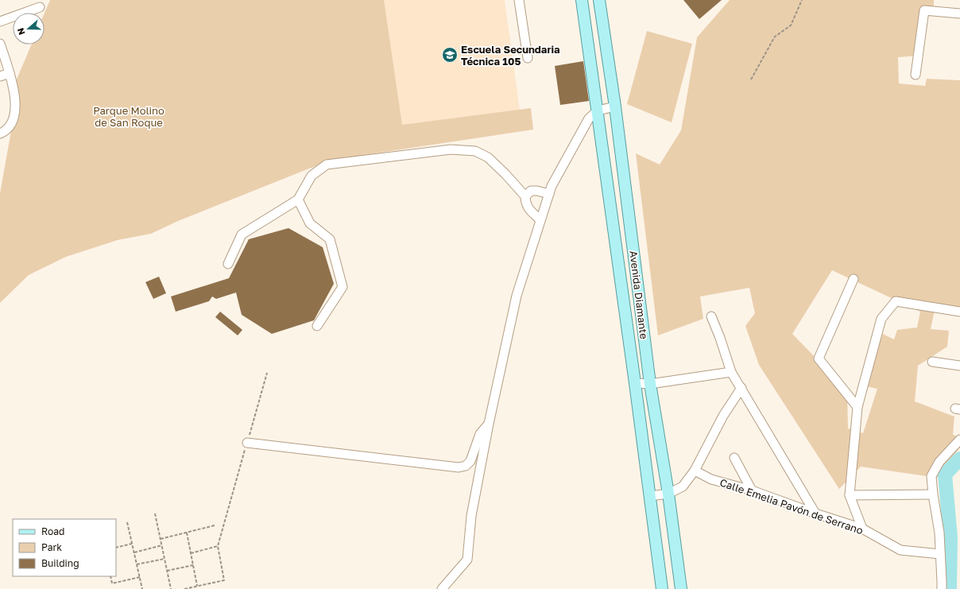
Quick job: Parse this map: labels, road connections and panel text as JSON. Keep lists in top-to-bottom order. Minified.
{"streets":{"main road":["Avenida Diamante"],"street":["Calle Emelia Pavón de Serrano"]},"parks":["Parque Molino de San Roque"],"places":{"school or university":["Escuela Secundaria Técnica 105"]},"legend":["Road","Park","Building"],"north":"left"}
